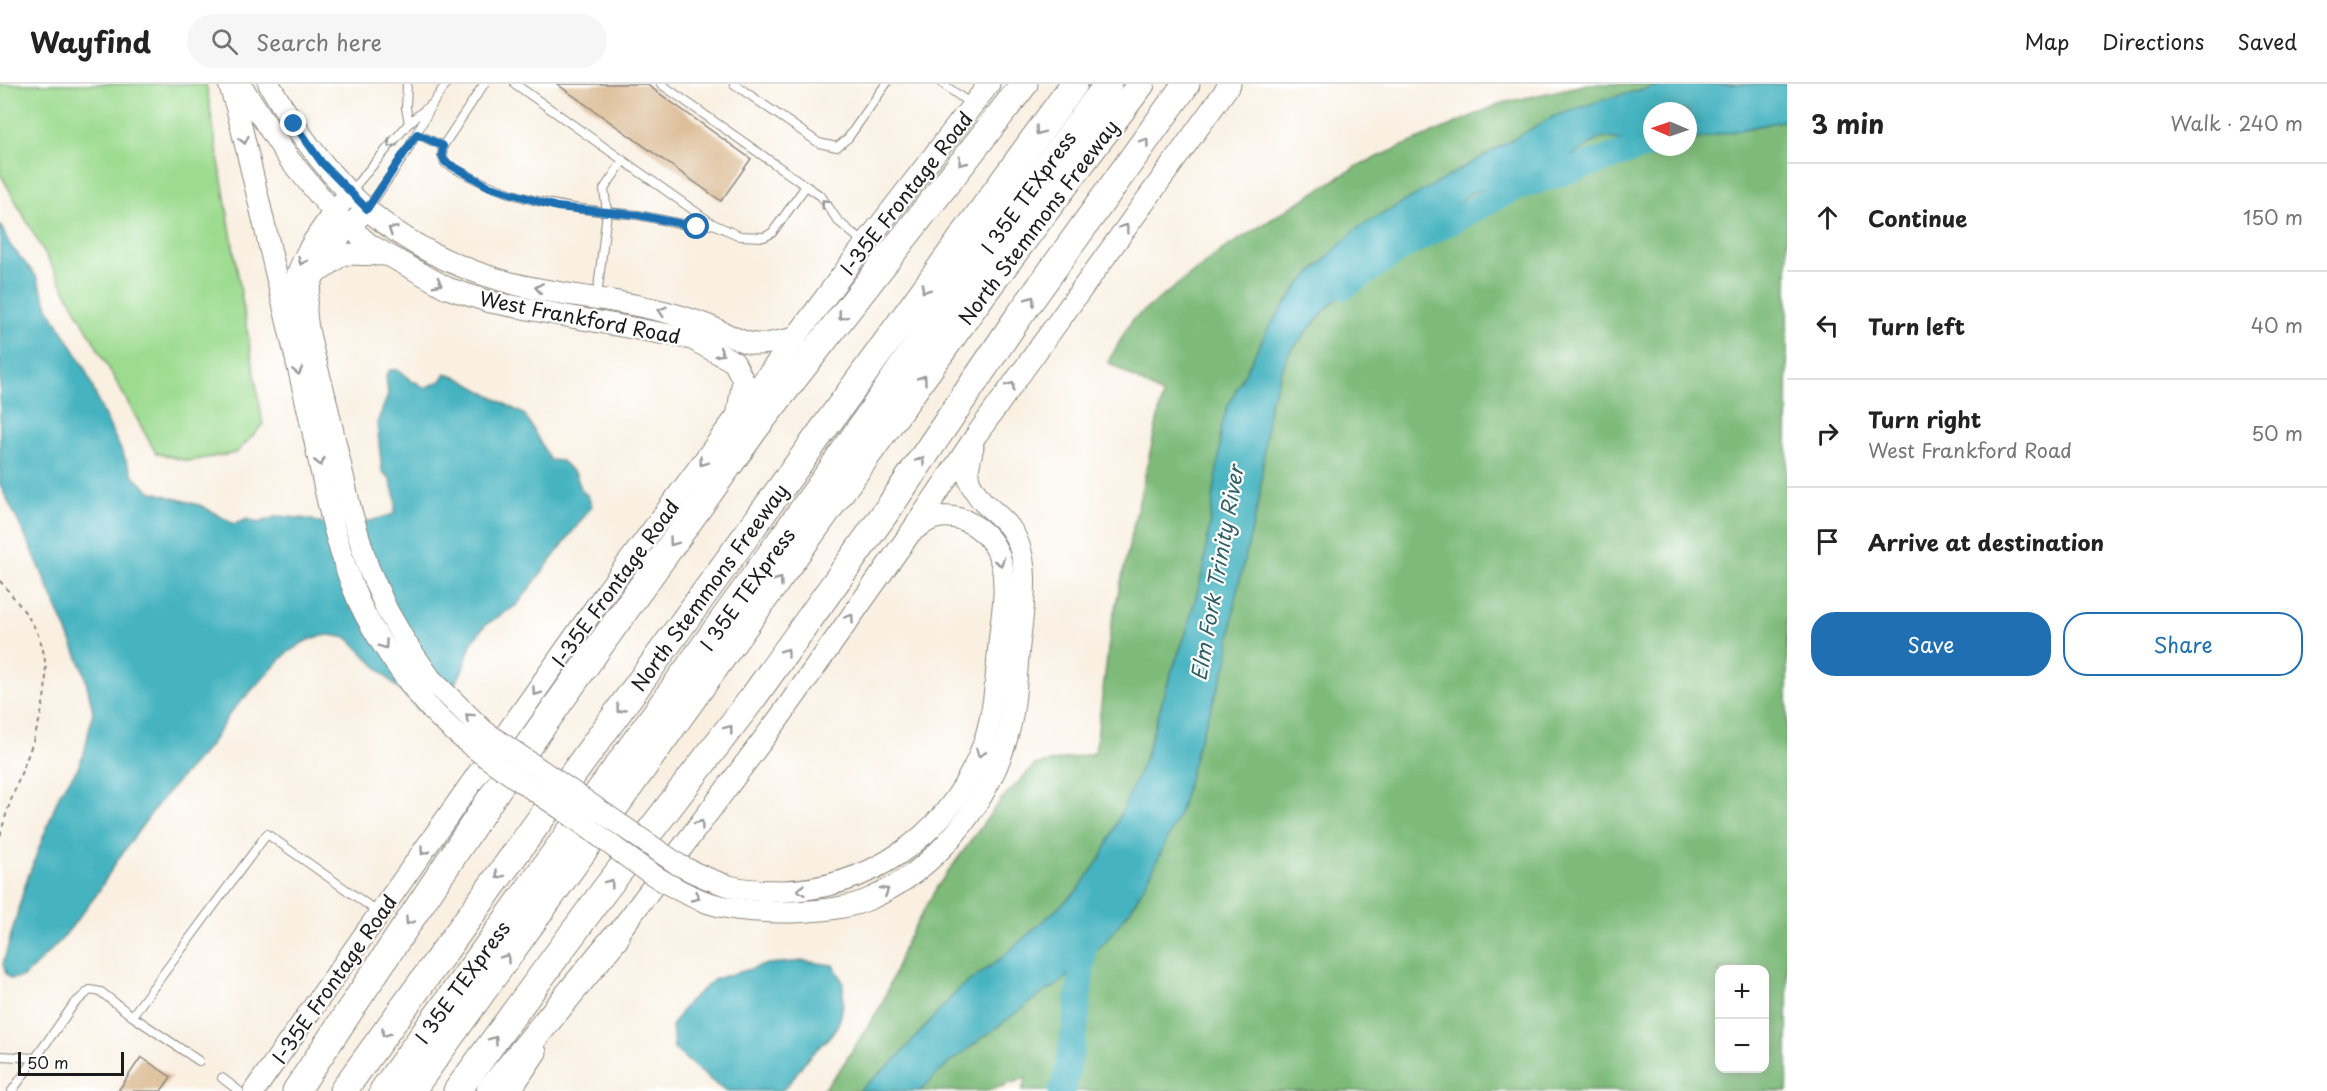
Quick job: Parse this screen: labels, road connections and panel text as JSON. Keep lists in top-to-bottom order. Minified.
{"streets":{"highway":["I 35E TEXpress","North Stemmons Freeway"],"main road":["I-35E Frontage Road","West Frankford Road"]},"crossings":[["I 35E TEXpress","North Stemmons Freeway"],["I-35E Frontage Road","West Frankford Road"]],"one_way":["I-35E Frontage Road"],"water":["Elm Fork Trinity River"],"scale_bar":"50 m","north":"left","page":{"header":"Wayfind","search":"Search here","nav":["Map","Directions","Saved"],"heading":["3 min","Walk · 240 m"],"list":[["Continue","150 m"],["Turn left","40 m"],["Turn right","West Frankford Road","50 m"],"Arrive at destination"],"buttons":["Save","Share"],"map_buttons":["+","−"],"scale":"50 m"}}
